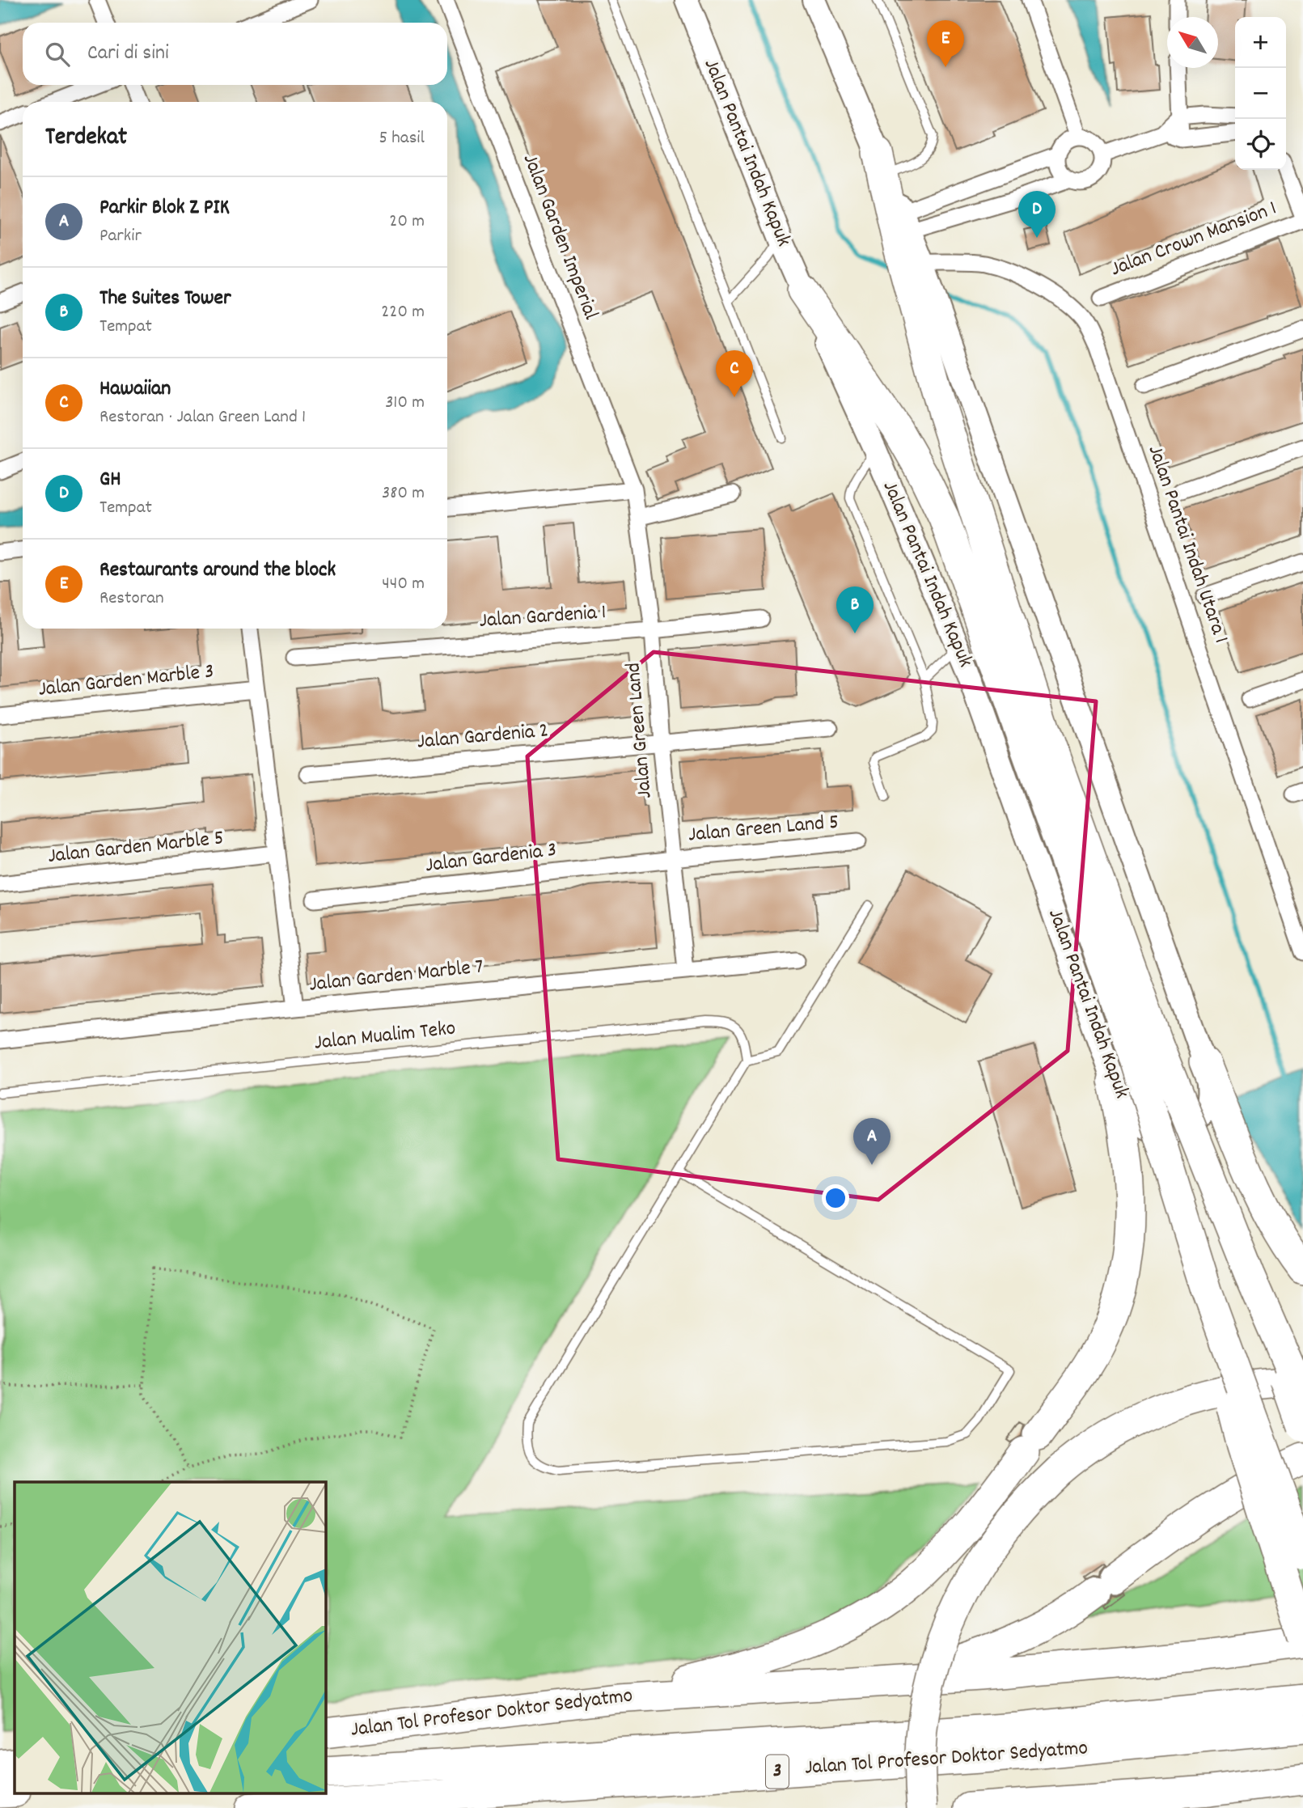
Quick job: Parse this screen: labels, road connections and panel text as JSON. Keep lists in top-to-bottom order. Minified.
{"streets":{"highway":["Jalan Tol Profesor Doktor Sedyatmo","3"],"main road":["Jalan Pantai Indah Kapuk"],"street":["Jalan Garden Imperial","Jalan Crown Mansion 1","Jalan Pantai Indah Utara 1","Jalan Gardenia 1","Jalan Garden Marble 3","Jalan Green Land","Jalan Gardenia 2","Jalan Green Land 5","Jalan Garden Marble 5","Jalan Gardenia 3","Jalan Garden Marble 7"],"lane":["Jalan Mualim Teko"]},"crossings":[["Jalan Pantai Indah Kapuk","Jalan Pantai Indah Utara 1"],["Jalan Garden Imperial","Jalan Green Land"],["Jalan Gardenia 1","Jalan Green Land"],["Jalan Green Land","Jalan Gardenia 2"],["Jalan Green Land","Jalan Green Land 5"],["Jalan Green Land","Jalan Gardenia 3"],["Jalan Green Land","Jalan Garden Marble 7"],["Jalan Green Land 5","Jalan Gardenia 3"]],"north":"top left","page":{"map_buttons":["+","−"],"pins":["E","D","C","B","A"],"search":"Cari di sini","heading":["Terdekat","5 hasil"],"list":[{"mark":"A","name":"Parkir Blok Z PIK","note":"Parkir","value":"20 m"},{"mark":"B","name":"The Suites Tower","note":"Tempat","value":"220 m"},{"mark":"C","name":"Hawaiian","note":"Restoran · Jalan Green Land 1","value":"310 m"},{"mark":"D","name":"GH","note":"Tempat","value":"380 m"},{"mark":"E","name":"Restaurants around the block","note":"Restoran","value":"440 m"}]}}
